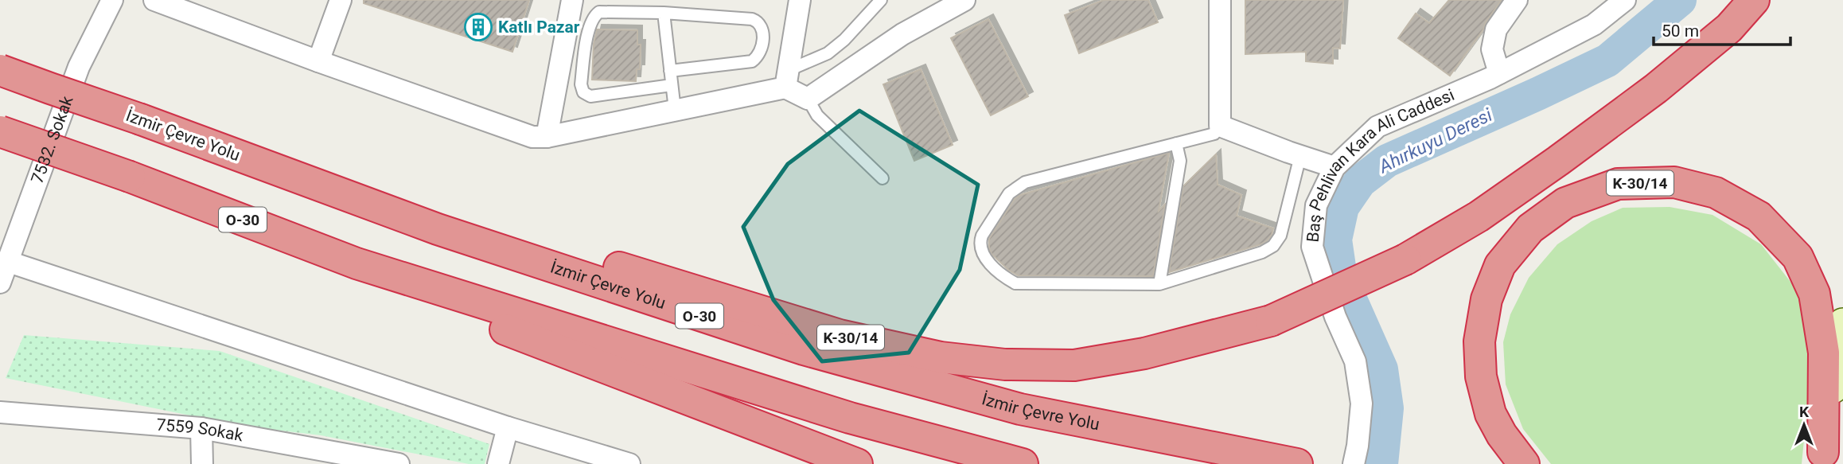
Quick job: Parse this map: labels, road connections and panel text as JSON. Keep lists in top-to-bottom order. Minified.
{"streets":{"highway":["İzmir Çevre Yolu","K-30/14","O-30"],"street":["7532. Sokak","Baş Pehlivan Kara Ali Caddesi","7559 Sokak"]},"crossings":[["İzmir Çevre Yolu","K-30/14"]],"water":["Ahırkuyu Deresi"],"places":{"building":["Katlı Pazar"]},"scale_bar":"50 m","north":"top"}
